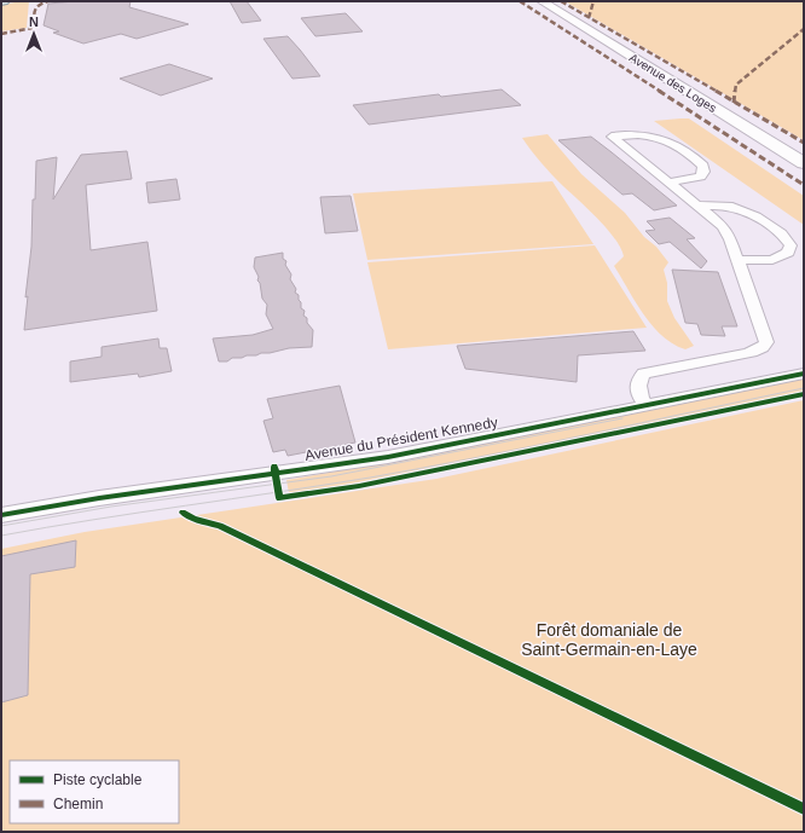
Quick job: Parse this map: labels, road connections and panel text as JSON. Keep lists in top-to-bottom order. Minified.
{"streets":{"main road":["Avenue des Loges"],"street":["Avenue du Président Kennedy"]},"parks":["Forêt domaniale de Saint-Germain-en-Laye"],"legend":["Piste cyclable","Chemin"],"north":"top"}
